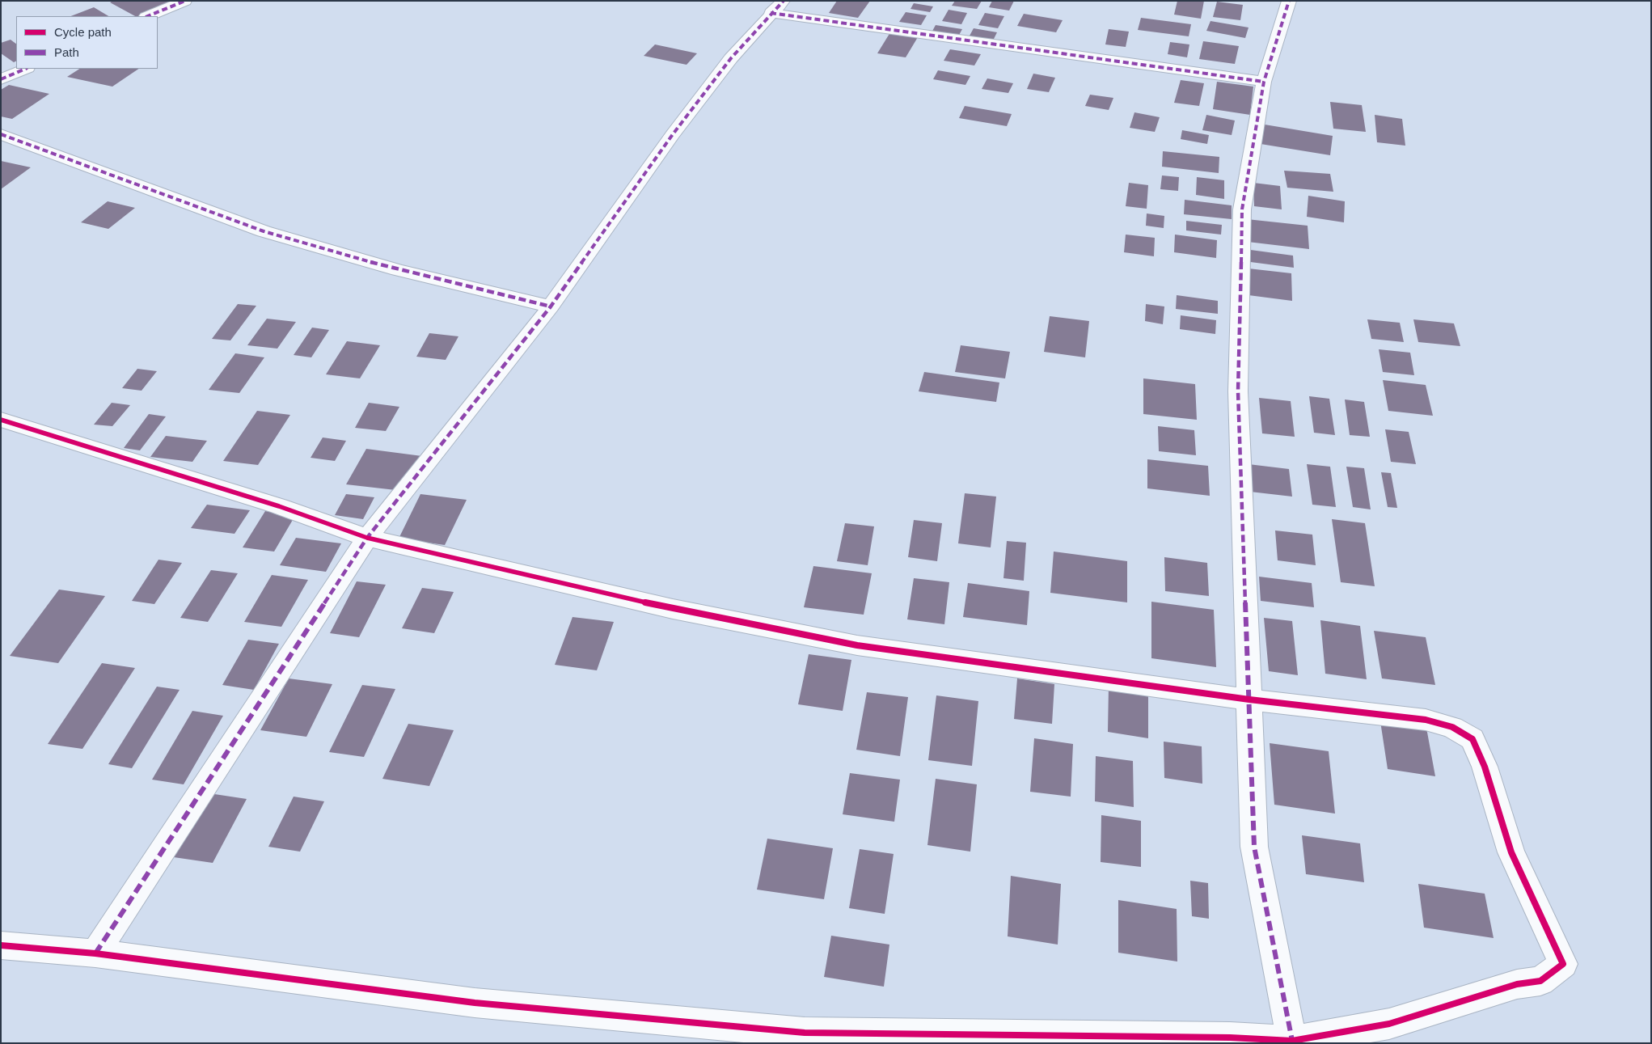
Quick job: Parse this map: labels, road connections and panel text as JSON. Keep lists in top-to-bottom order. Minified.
{"legend":["Cycle path","Path"]}
